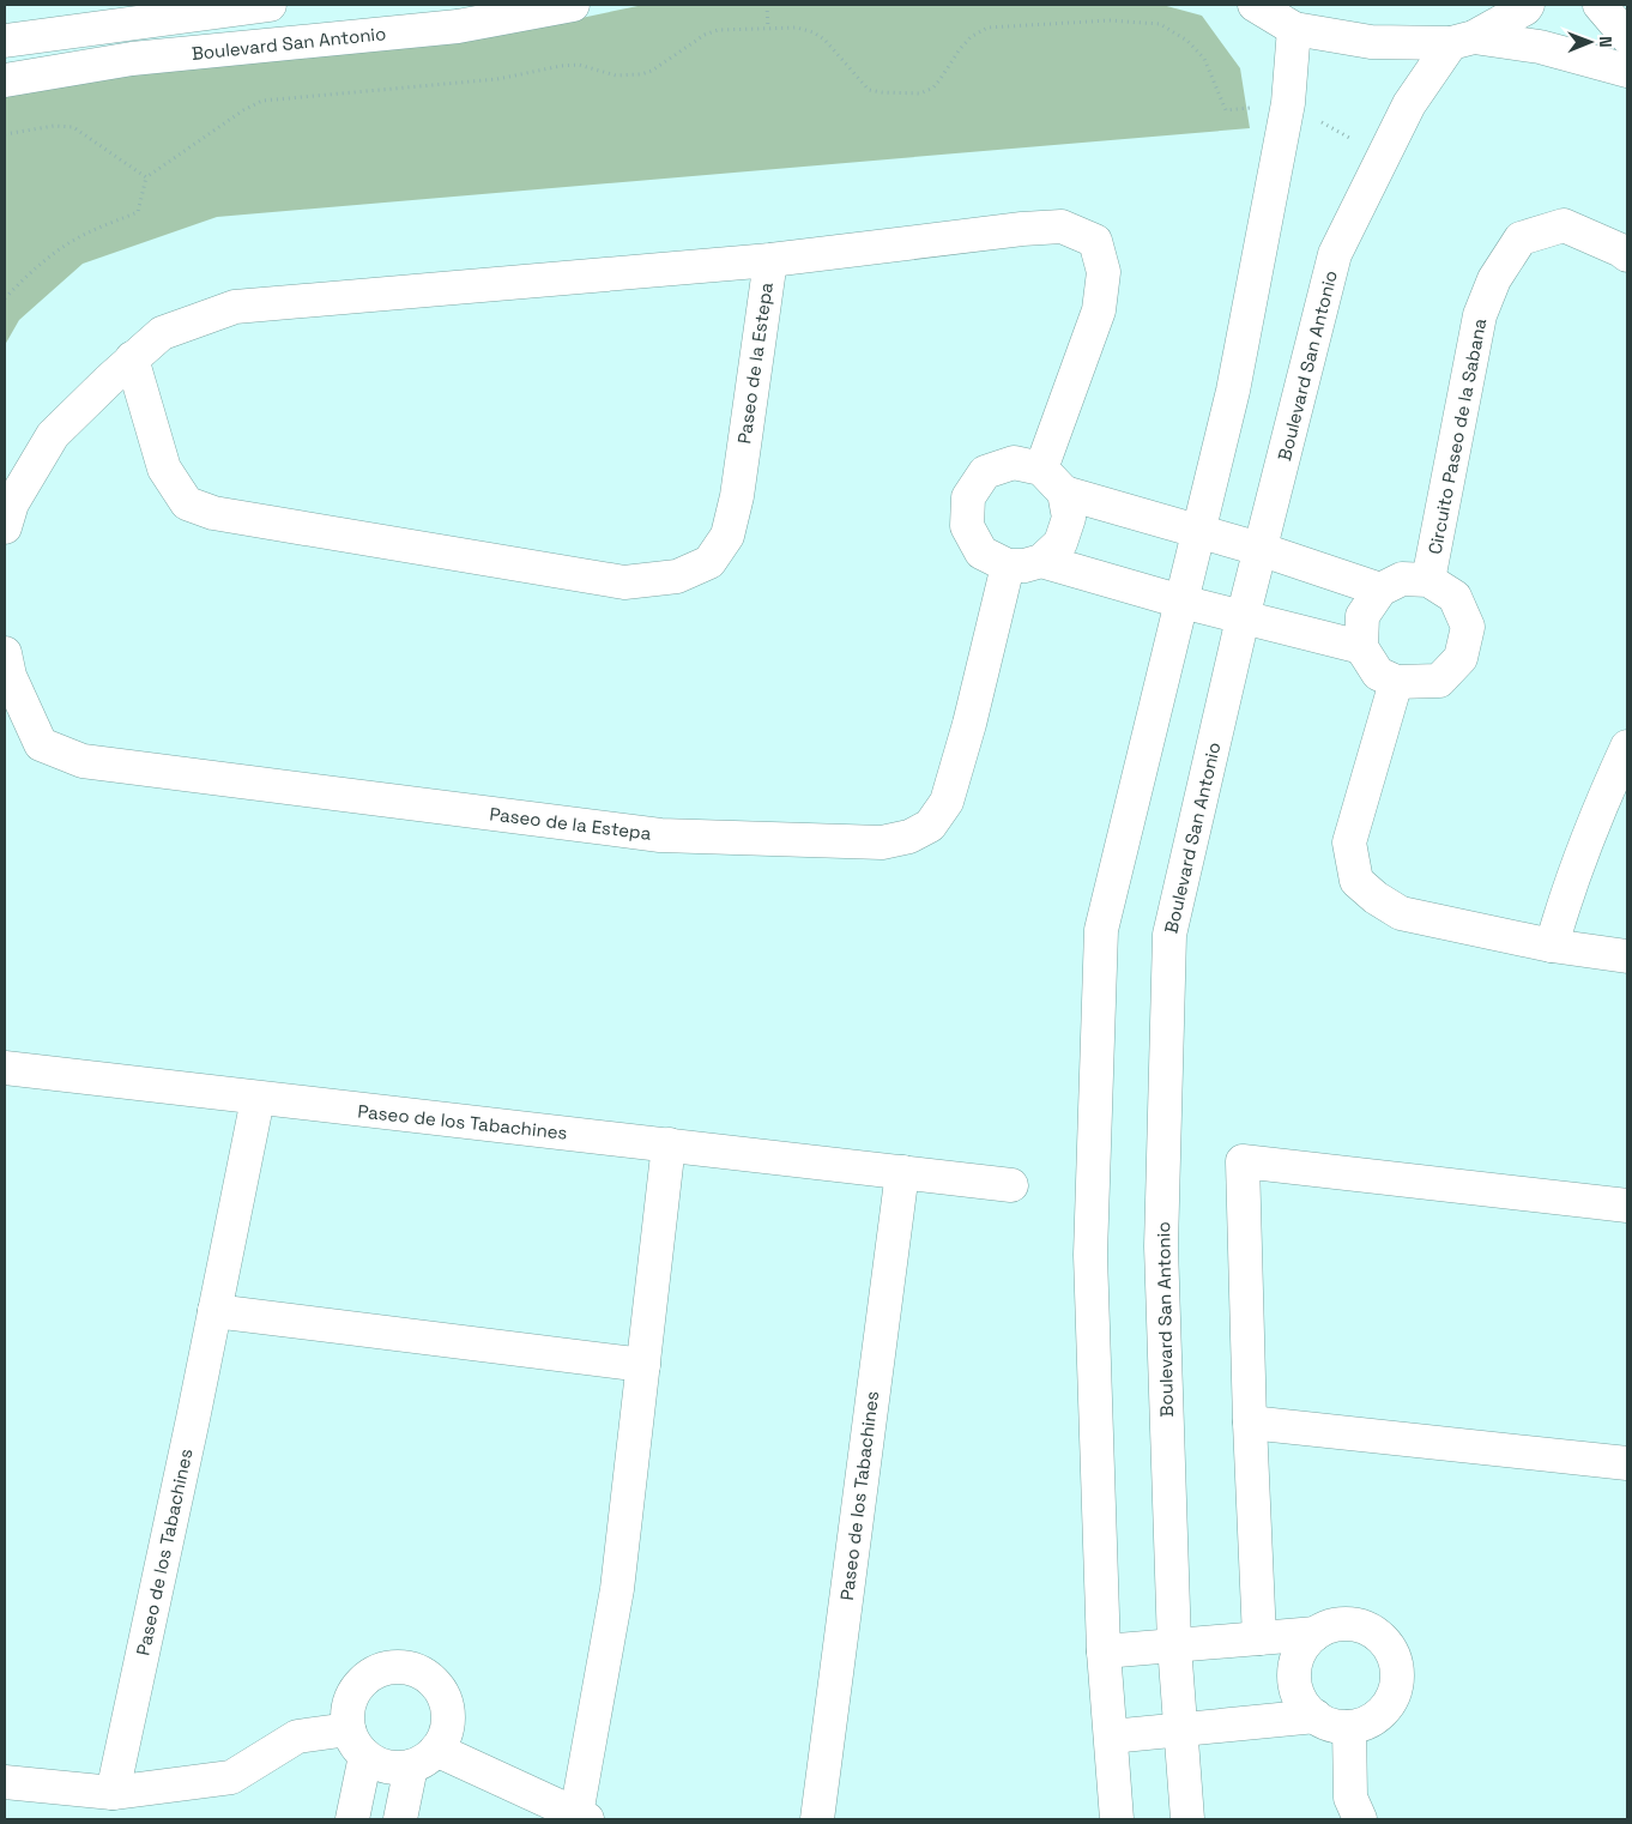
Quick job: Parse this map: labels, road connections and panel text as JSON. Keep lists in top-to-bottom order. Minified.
{"streets":{"street":["Boulevard San Antonio","Paseo de la Estepa","Circuito Paseo de la Sabana","Paseo de los Tabachines"]},"north":"right"}
